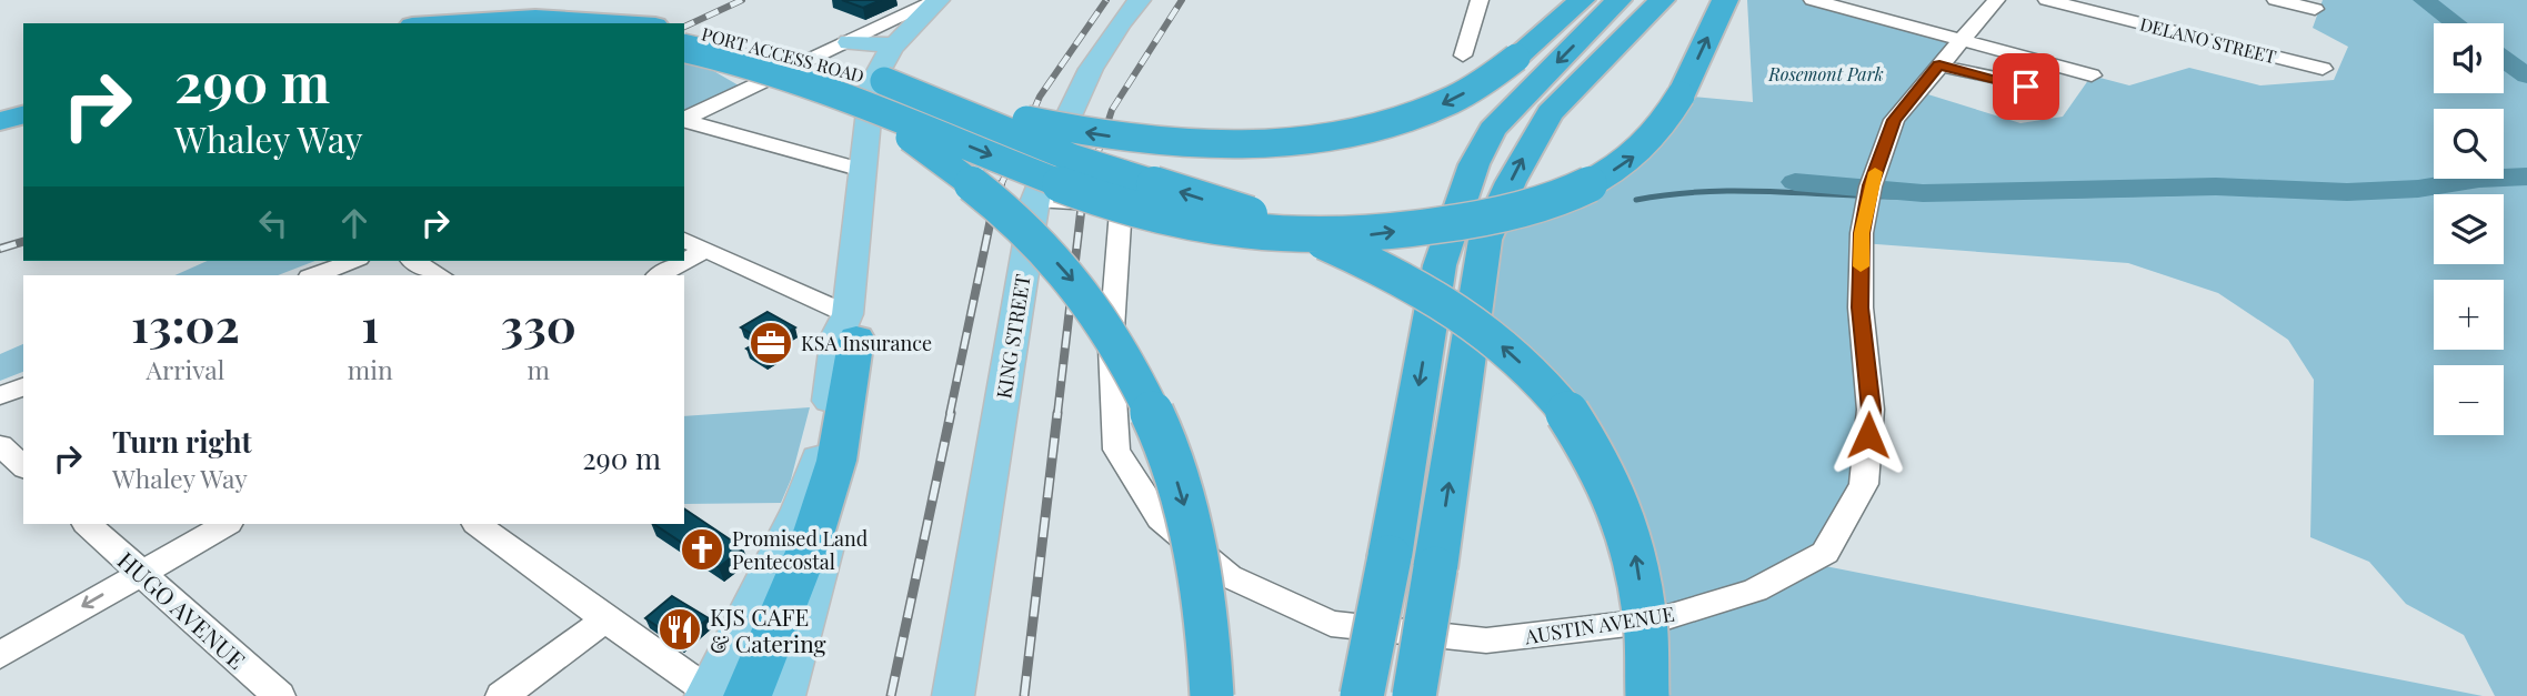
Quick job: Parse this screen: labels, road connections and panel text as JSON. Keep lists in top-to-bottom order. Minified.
{"streets":{"highway":["PORT ACCESS ROAD"],"main road":["KING STREET"],"street":["DELANO STREET","HUGO AVENUE","AUSTIN AVENUE"]},"crossings":[["KING STREET","AUSTIN AVENUE"]],"parks":["Rosemont Park"],"places":{"office":["KSA Insurance"],"church":["Promised Land Pentecostal"],"restaurant":["KJS CAFE & Catering"]},"page":{"map_buttons":["+","−"],"turn":["290 m","Whaley Way"],"eta":["13:02","Arrival","1","min","330","m"],"list":[{"name":"Turn right","note":"Whaley Way","value":"290 m"}]}}
